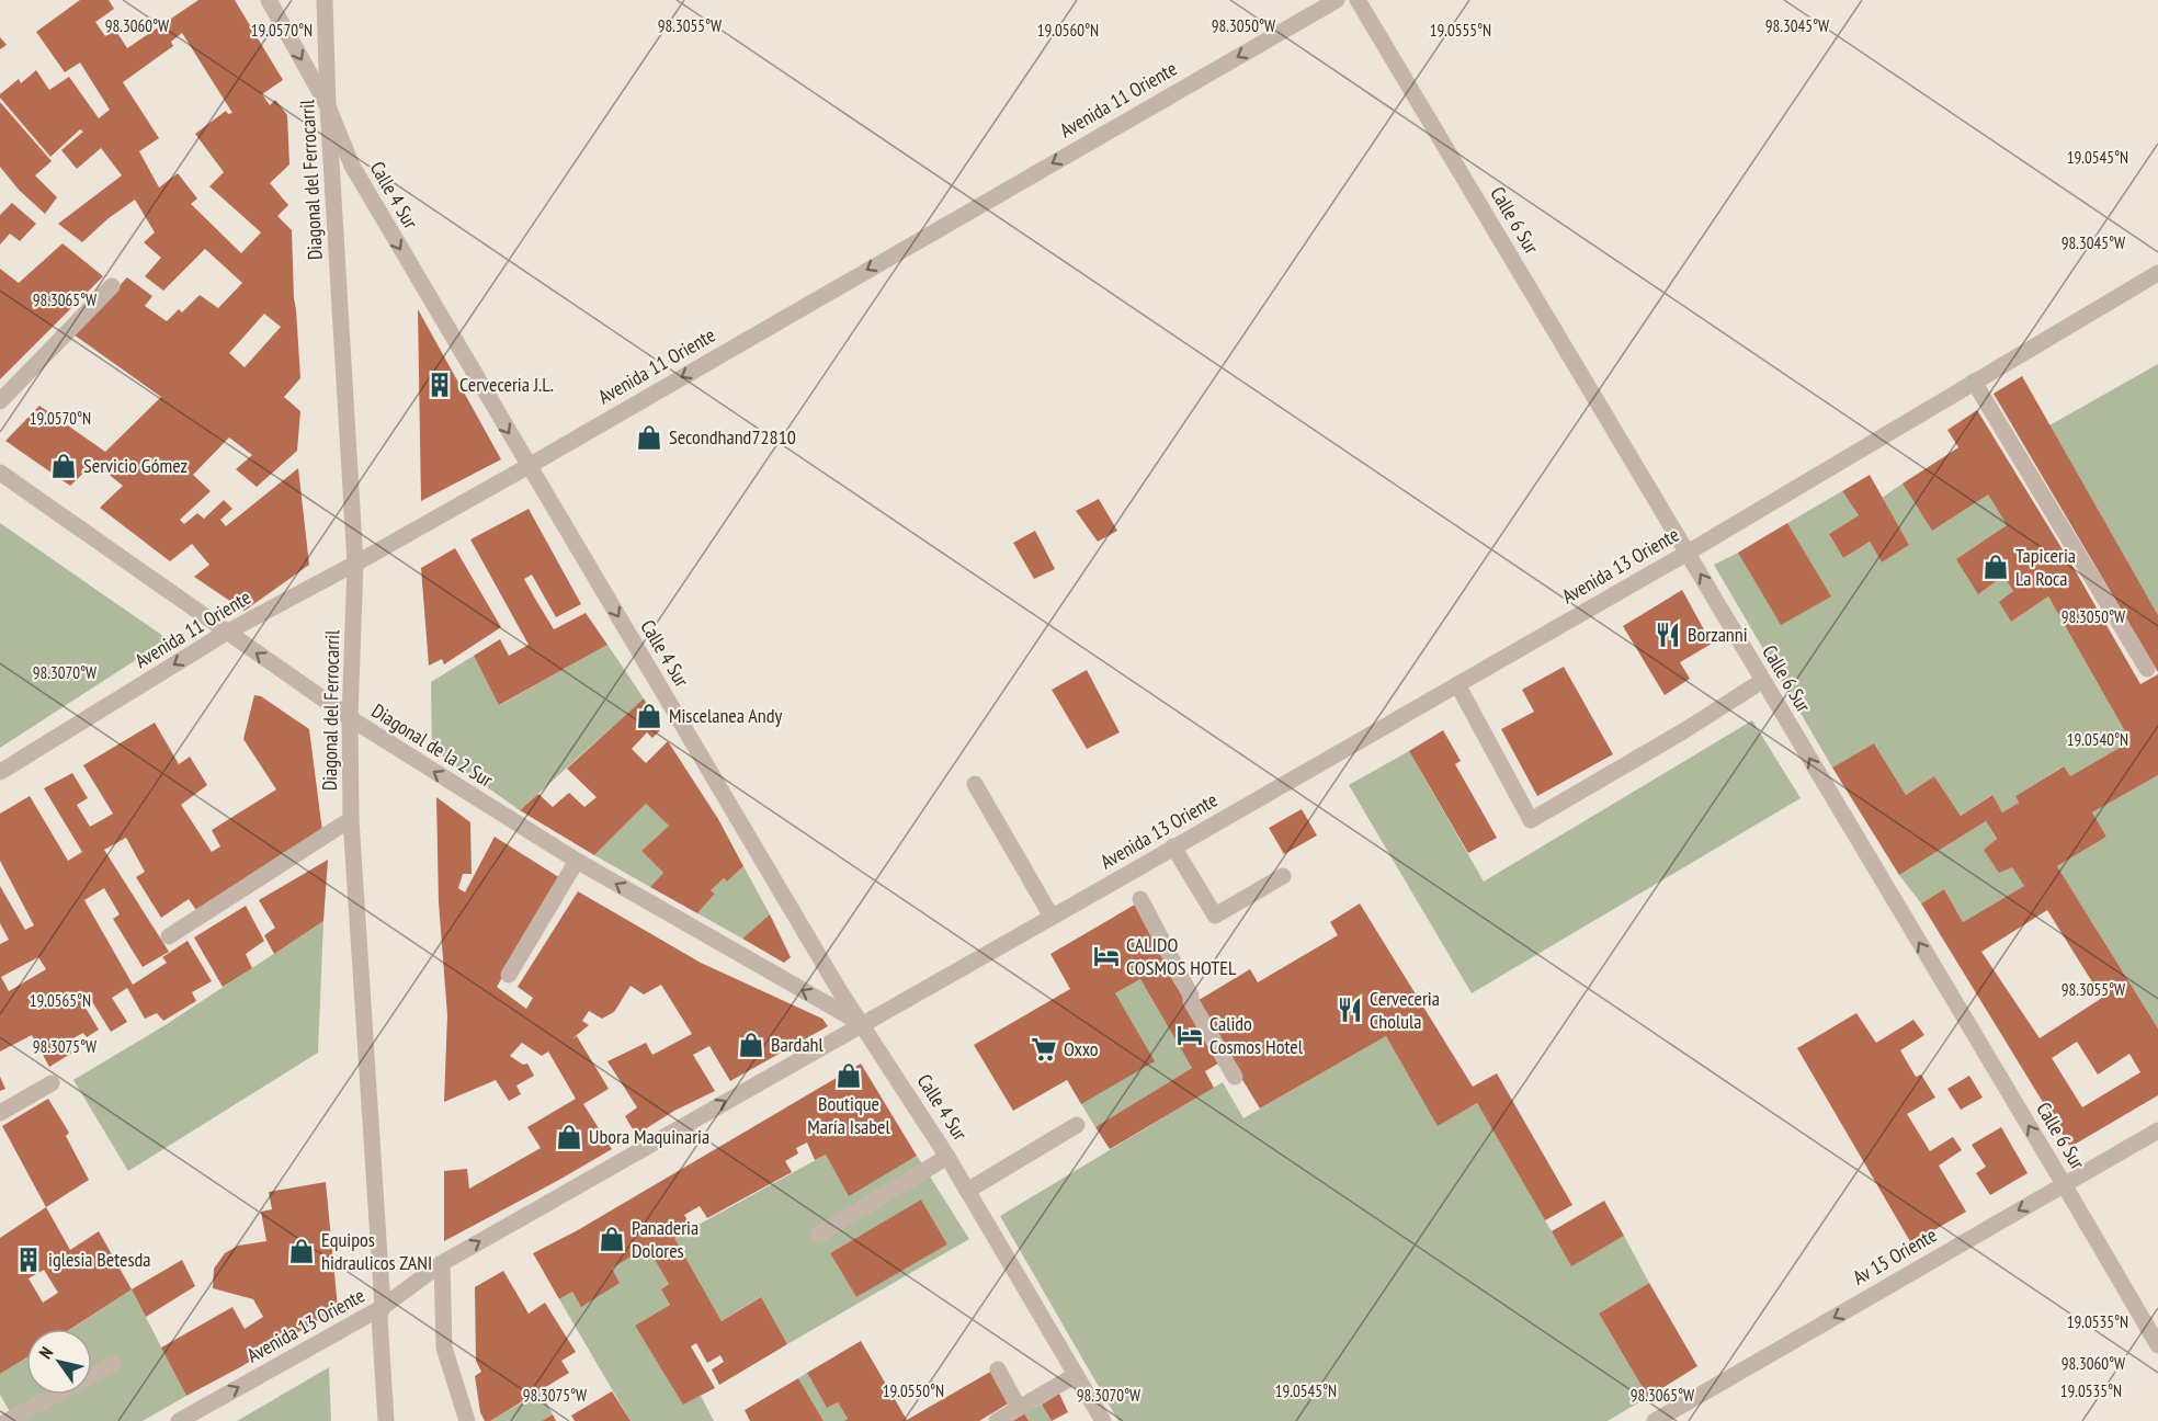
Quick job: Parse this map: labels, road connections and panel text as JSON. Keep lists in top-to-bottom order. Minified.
{"streets":{"street":["Avenida 11 Oriente","Diagonal del Ferrocarril","Calle 4 Sur","Calle 6 Sur","Avenida 13 Oriente","Diagonal de la 2 Sur","Av 15 Oriente"]},"crossings":[["Avenida 11 Oriente","Diagonal del Ferrocarril"],["Avenida 11 Oriente","Calle 4 Sur"],["Avenida 11 Oriente","Diagonal de la 2 Sur"],["Diagonal del Ferrocarril","Calle 4 Sur"],["Diagonal del Ferrocarril","Avenida 13 Oriente"],["Diagonal del Ferrocarril","Diagonal de la 2 Sur"],["Calle 4 Sur","Avenida 13 Oriente"],["Calle 4 Sur","Diagonal de la 2 Sur"],["Calle 6 Sur","Avenida 13 Oriente"],["Calle 6 Sur","Av 15 Oriente"],["Avenida 13 Oriente","Diagonal de la 2 Sur"]],"one_way":["Avenida 11 Oriente","Calle 4 Sur","Calle 6 Sur","Diagonal de la 2 Sur","Av 15 Oriente"],"places":{"building":["Cerveceria J.L.","iglesia Betesda"],"shop":["Secondhand72810","Servicio Gómez","Tapiceria La Roca","Miscelanea Andy","Bardahl","Boutique María Isabel","Ubora Maquinaria","Panaderia Dolores","Equipos hidraulicos ZANI"],"restaurant":["Borzanni","Cerveceria Cholula"],"hotel":["CALIDO COSMOS HOTEL","Calido Cosmos Hotel"],"supermarket":["Oxxo"]},"north":"top left","coordinates":["98.3060°W","98.3055°W","98.3050°W","98.3045°W","19.0570°N","19.0560°N","19.0555°N","19.0545°N","98.3065°W","98.3070°W","19.0540°N","19.0565°N","98.3075°W","19.0535°N","19.0550°N"]}
